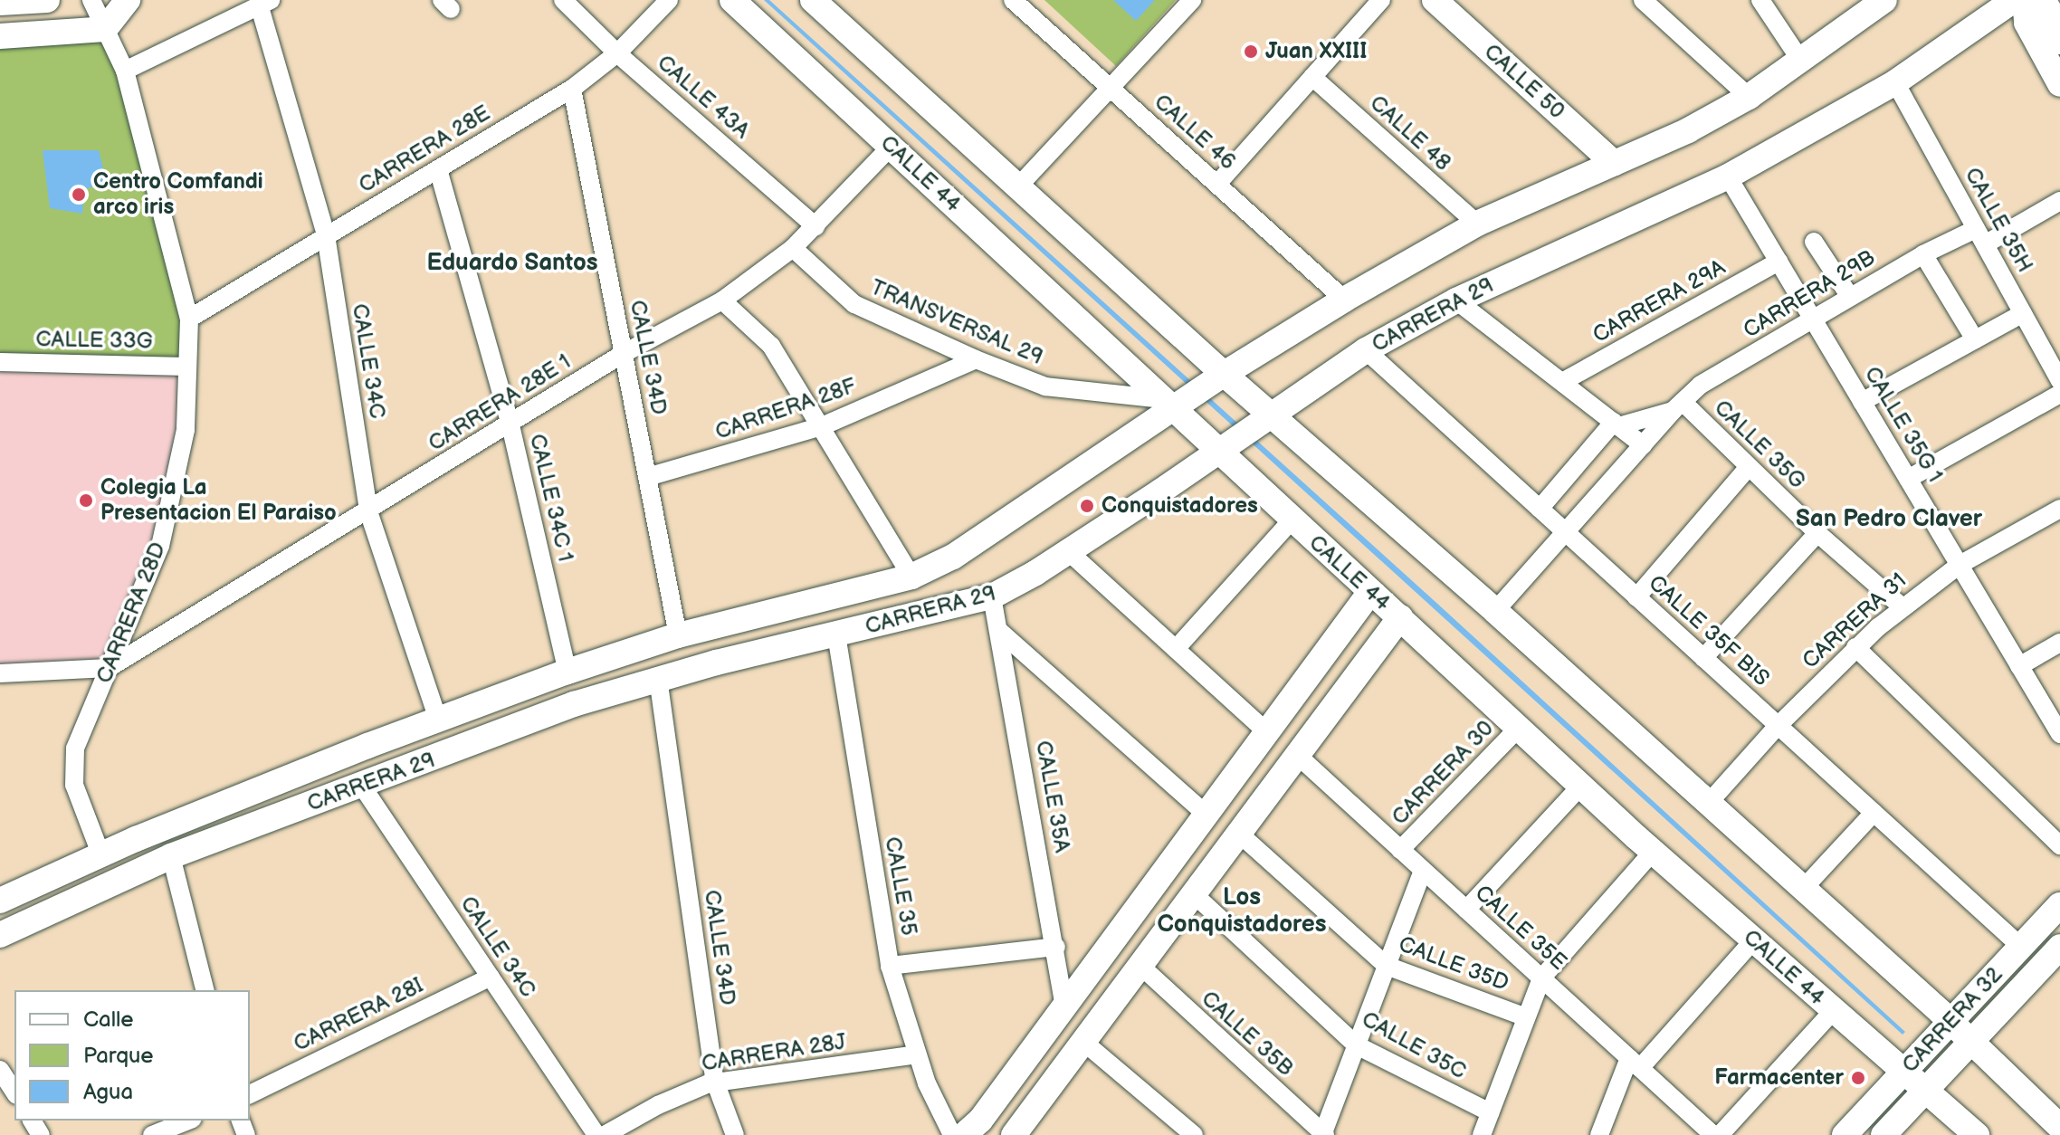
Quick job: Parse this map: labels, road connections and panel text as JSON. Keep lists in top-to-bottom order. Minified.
{"streets":{"main road":["CALLE 50","CALLE 44","CARRERA 29","CARRERA 32"],"street":["CALLE 43A","CALLE 46","CALLE 48","CARRERA 28E","CALLE 35H","CARRERA 29B","CARRERA 29A","TRANSVERSAL 29","CALLE 33G","CALLE 34D","CALLE 34C","CARRERA 28E 1","CARRERA 28F","CALLE 35G 1","CALLE 35G","CALLE 34C 1","CARRERA 28D","CARRERA 31","CALLE 35F BIS","CARRERA 30","CALLE 35A","CALLE 35","CALLE 35E","CALLE 35D","CARRERA 28I","CALLE 35B","CALLE 35C","CARRERA 28J"]},"crossings":[["CALLE 50","CARRERA 29"],["CALLE 43A","CARRERA 28E"],["CALLE 43A","CARRERA 28E 1"],["CALLE 46","CARRERA 29"],["CALLE 48","CARRERA 29"],["CARRERA 28E","CALLE 34D"],["CARRERA 28E","CALLE 34C"],["CARRERA 28E","CALLE 34C 1"],["CARRERA 28E","CARRERA 28D"],["CALLE 44","CARRERA 29"],["CALLE 44","TRANSVERSAL 29"],["CALLE 44","CARRERA 28E 1"],["CALLE 44","CARRERA 30"],["CALLE 44","CARRERA 32"],["CALLE 35H","CARRERA 29B"],["CALLE 35H","CARRERA 29"],["CARRERA 29B","CALLE 35G 1"],["CARRERA 29B","CALLE 35G"],["CARRERA 29B","CALLE 35F BIS"],["CARRERA 29A","CALLE 35G 1"],["CARRERA 29","TRANSVERSAL 29"],["CARRERA 29","CALLE 34D"],["CARRERA 29","CALLE 34C"],["CARRERA 29","CALLE 35G 1"],["CARRERA 29","CALLE 34C 1"],["CARRERA 29","CARRERA 28D"],["CARRERA 29","CALLE 35F BIS"],["CARRERA 29","CALLE 35A"],["CARRERA 29","CALLE 35"],["TRANSVERSAL 29","CARRERA 28E 1"],["TRANSVERSAL 29","CARRERA 28F"],["CALLE 33G","CARRERA 28D"],["CALLE 34D","CARRERA 28E 1"],["CALLE 34D","CARRERA 28F"],["CALLE 34D","CARRERA 28J"],["CALLE 34C","CARRERA 28E 1"],["CALLE 34C","CARRERA 28I"],["CARRERA 28E 1","CALLE 34C 1"],["CARRERA 28E 1","CARRERA 28D"],["CALLE 35G 1","CARRERA 31"],["CALLE 35G","CARRERA 31"],["CARRERA 31","CALLE 35F BIS"],["CALLE 35F BIS","CARRERA 32"],["CARRERA 30","CALLE 35E"],["CALLE 35","CARRERA 28J"]],"districts":["Eduardo Santos","San Pedro Claver","Los Conquistadores"],"places":["Juan XXIII","Centro Comfandi arco iris","Colegia La Presentacion El Paraiso","Conquistadores","Farmacenter"],"legend":["Calle","Parque","Agua"]}
